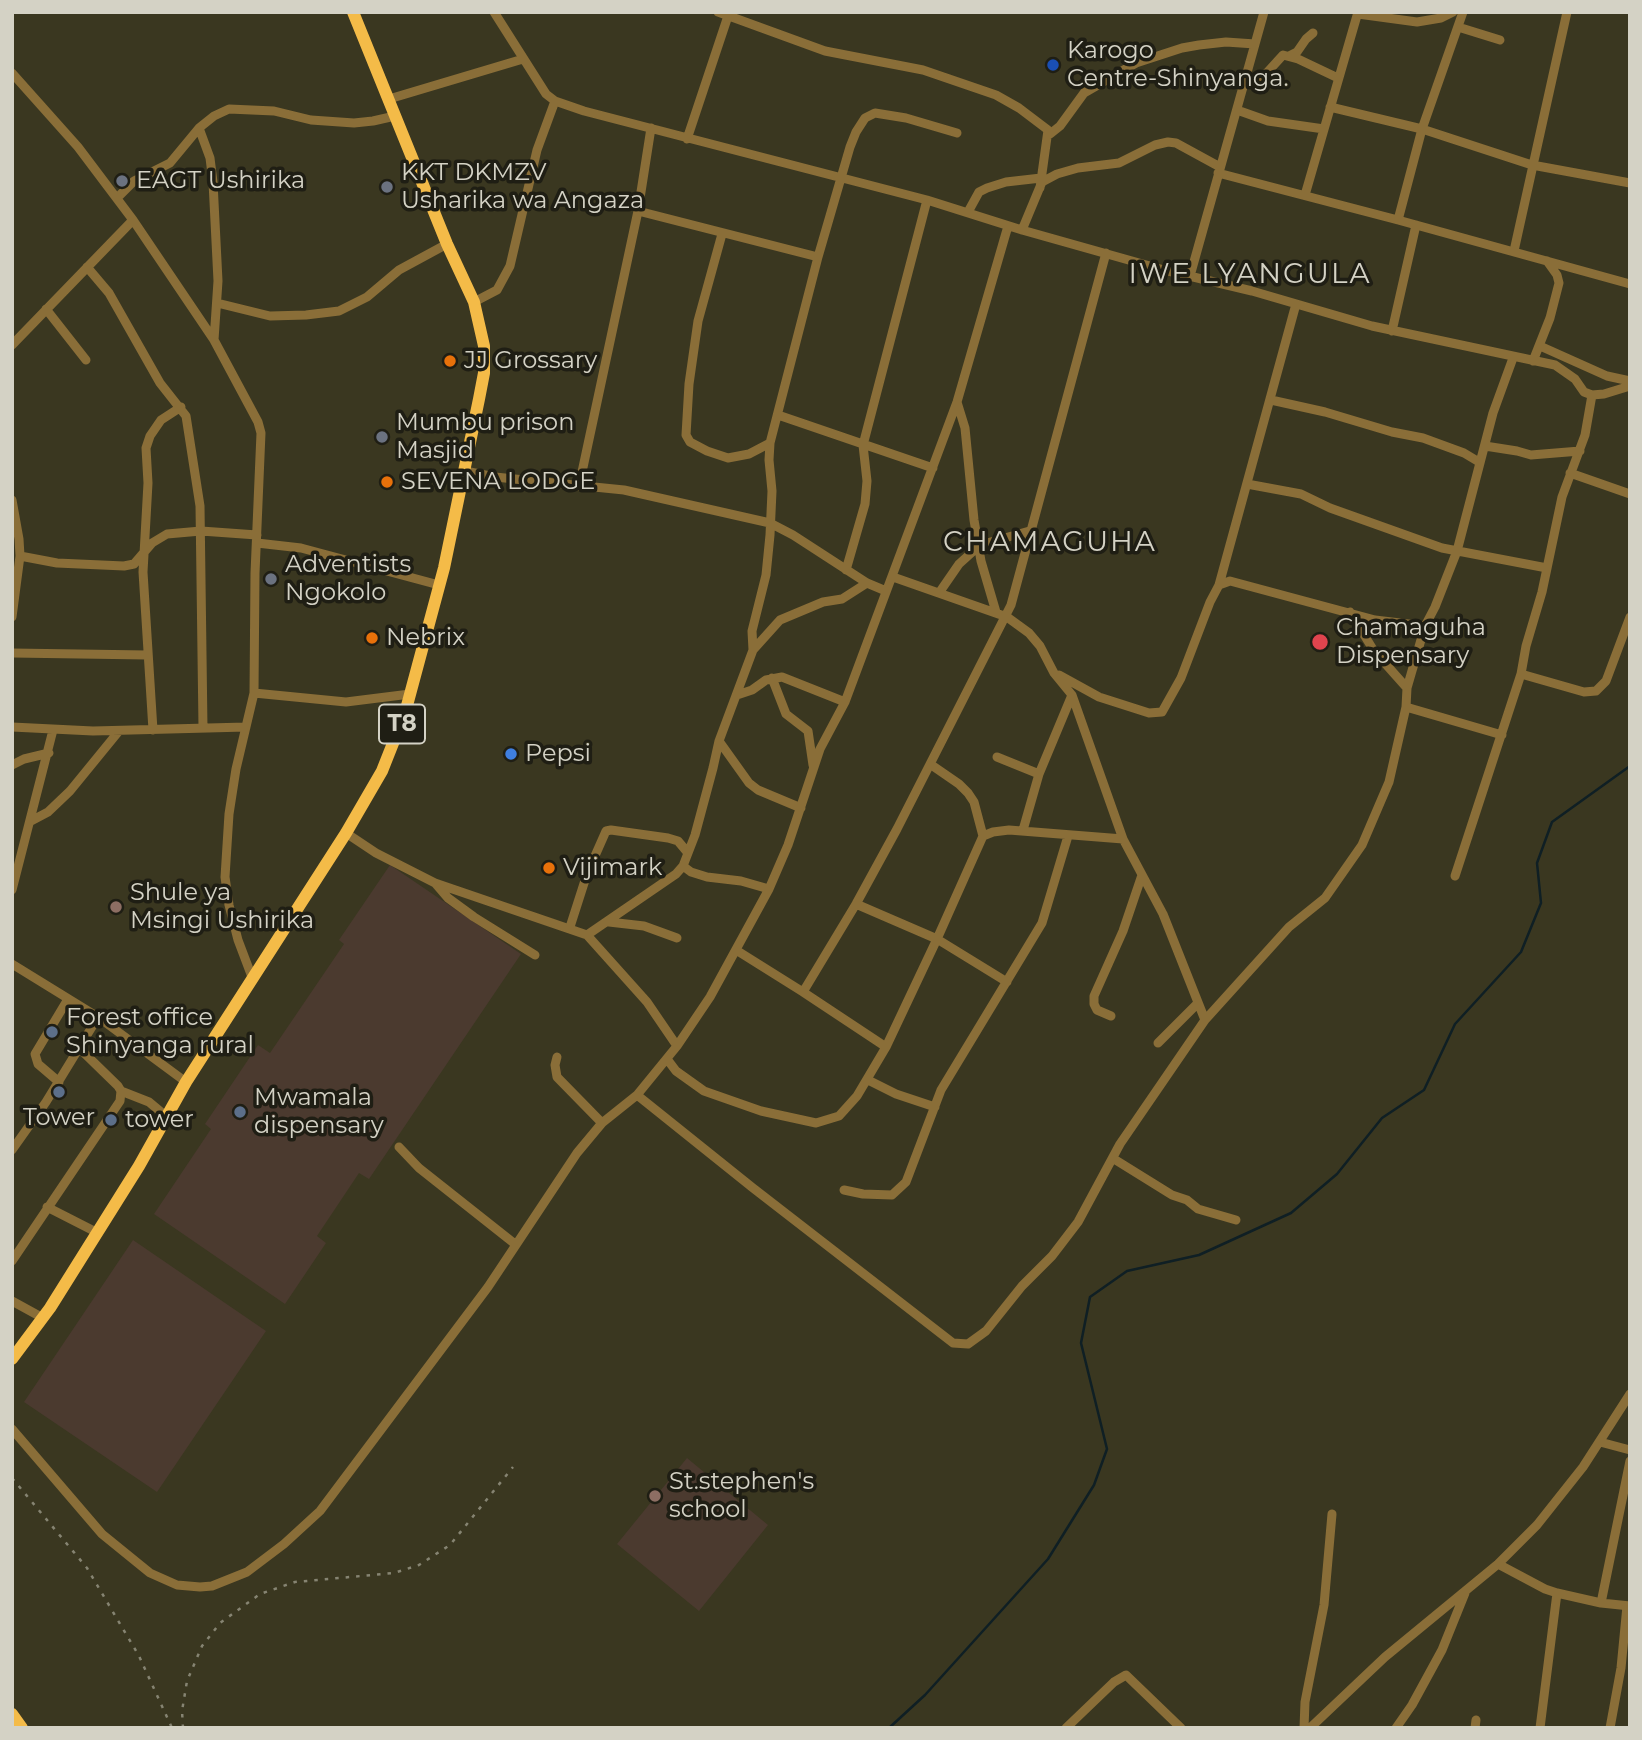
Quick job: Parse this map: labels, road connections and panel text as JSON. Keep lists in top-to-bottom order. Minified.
{"streets":{"highway":["T8"]},"districts":["IWE LYANGULA","CHAMAGUHA"],"places":["Karogo Centre-Shinyanga.","EAGT Ushirika","KKT DKMZV Usharika wa Angaza","JJ Grossary","Mumbu prison Masjid","SEVENA LODGE","Adventists Ngokolo","Nebrix","Chamaguha Dispensary","Pepsi","Vijimark","Shule ya Msingi Ushirika","Forest office Shinyanga rural","Tower","Mwamala dispensary","tower","St.stephen's school"]}
